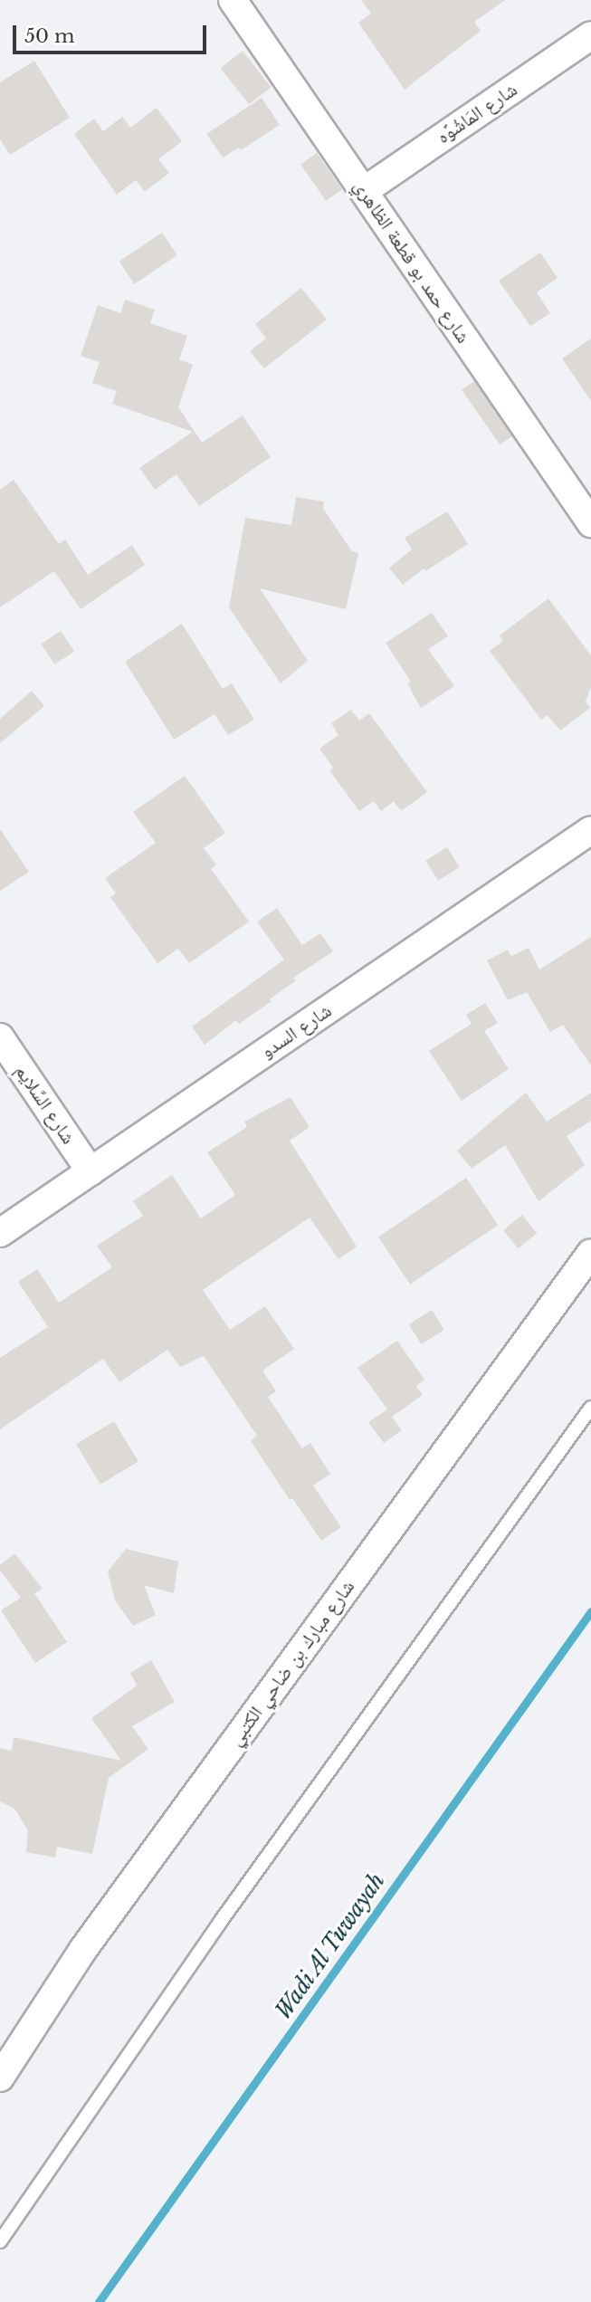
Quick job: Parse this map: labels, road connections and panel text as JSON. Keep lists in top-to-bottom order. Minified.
{"streets":{"street":["شارع المَاشُوَّه","شارع حمد بو قطعة الظاهري","شارع السدو","شارع السَّلايم","شارع مبارك بن ضاحي الكتبي"]},"crossings":[["شارع المَاشُوَّه","شارع حمد بو قطعة الظاهري"],["شارع السدو","شارع السَّلايم"]],"water":["Wadi Al Tuwayah"],"scale_bar":"50 m"}
